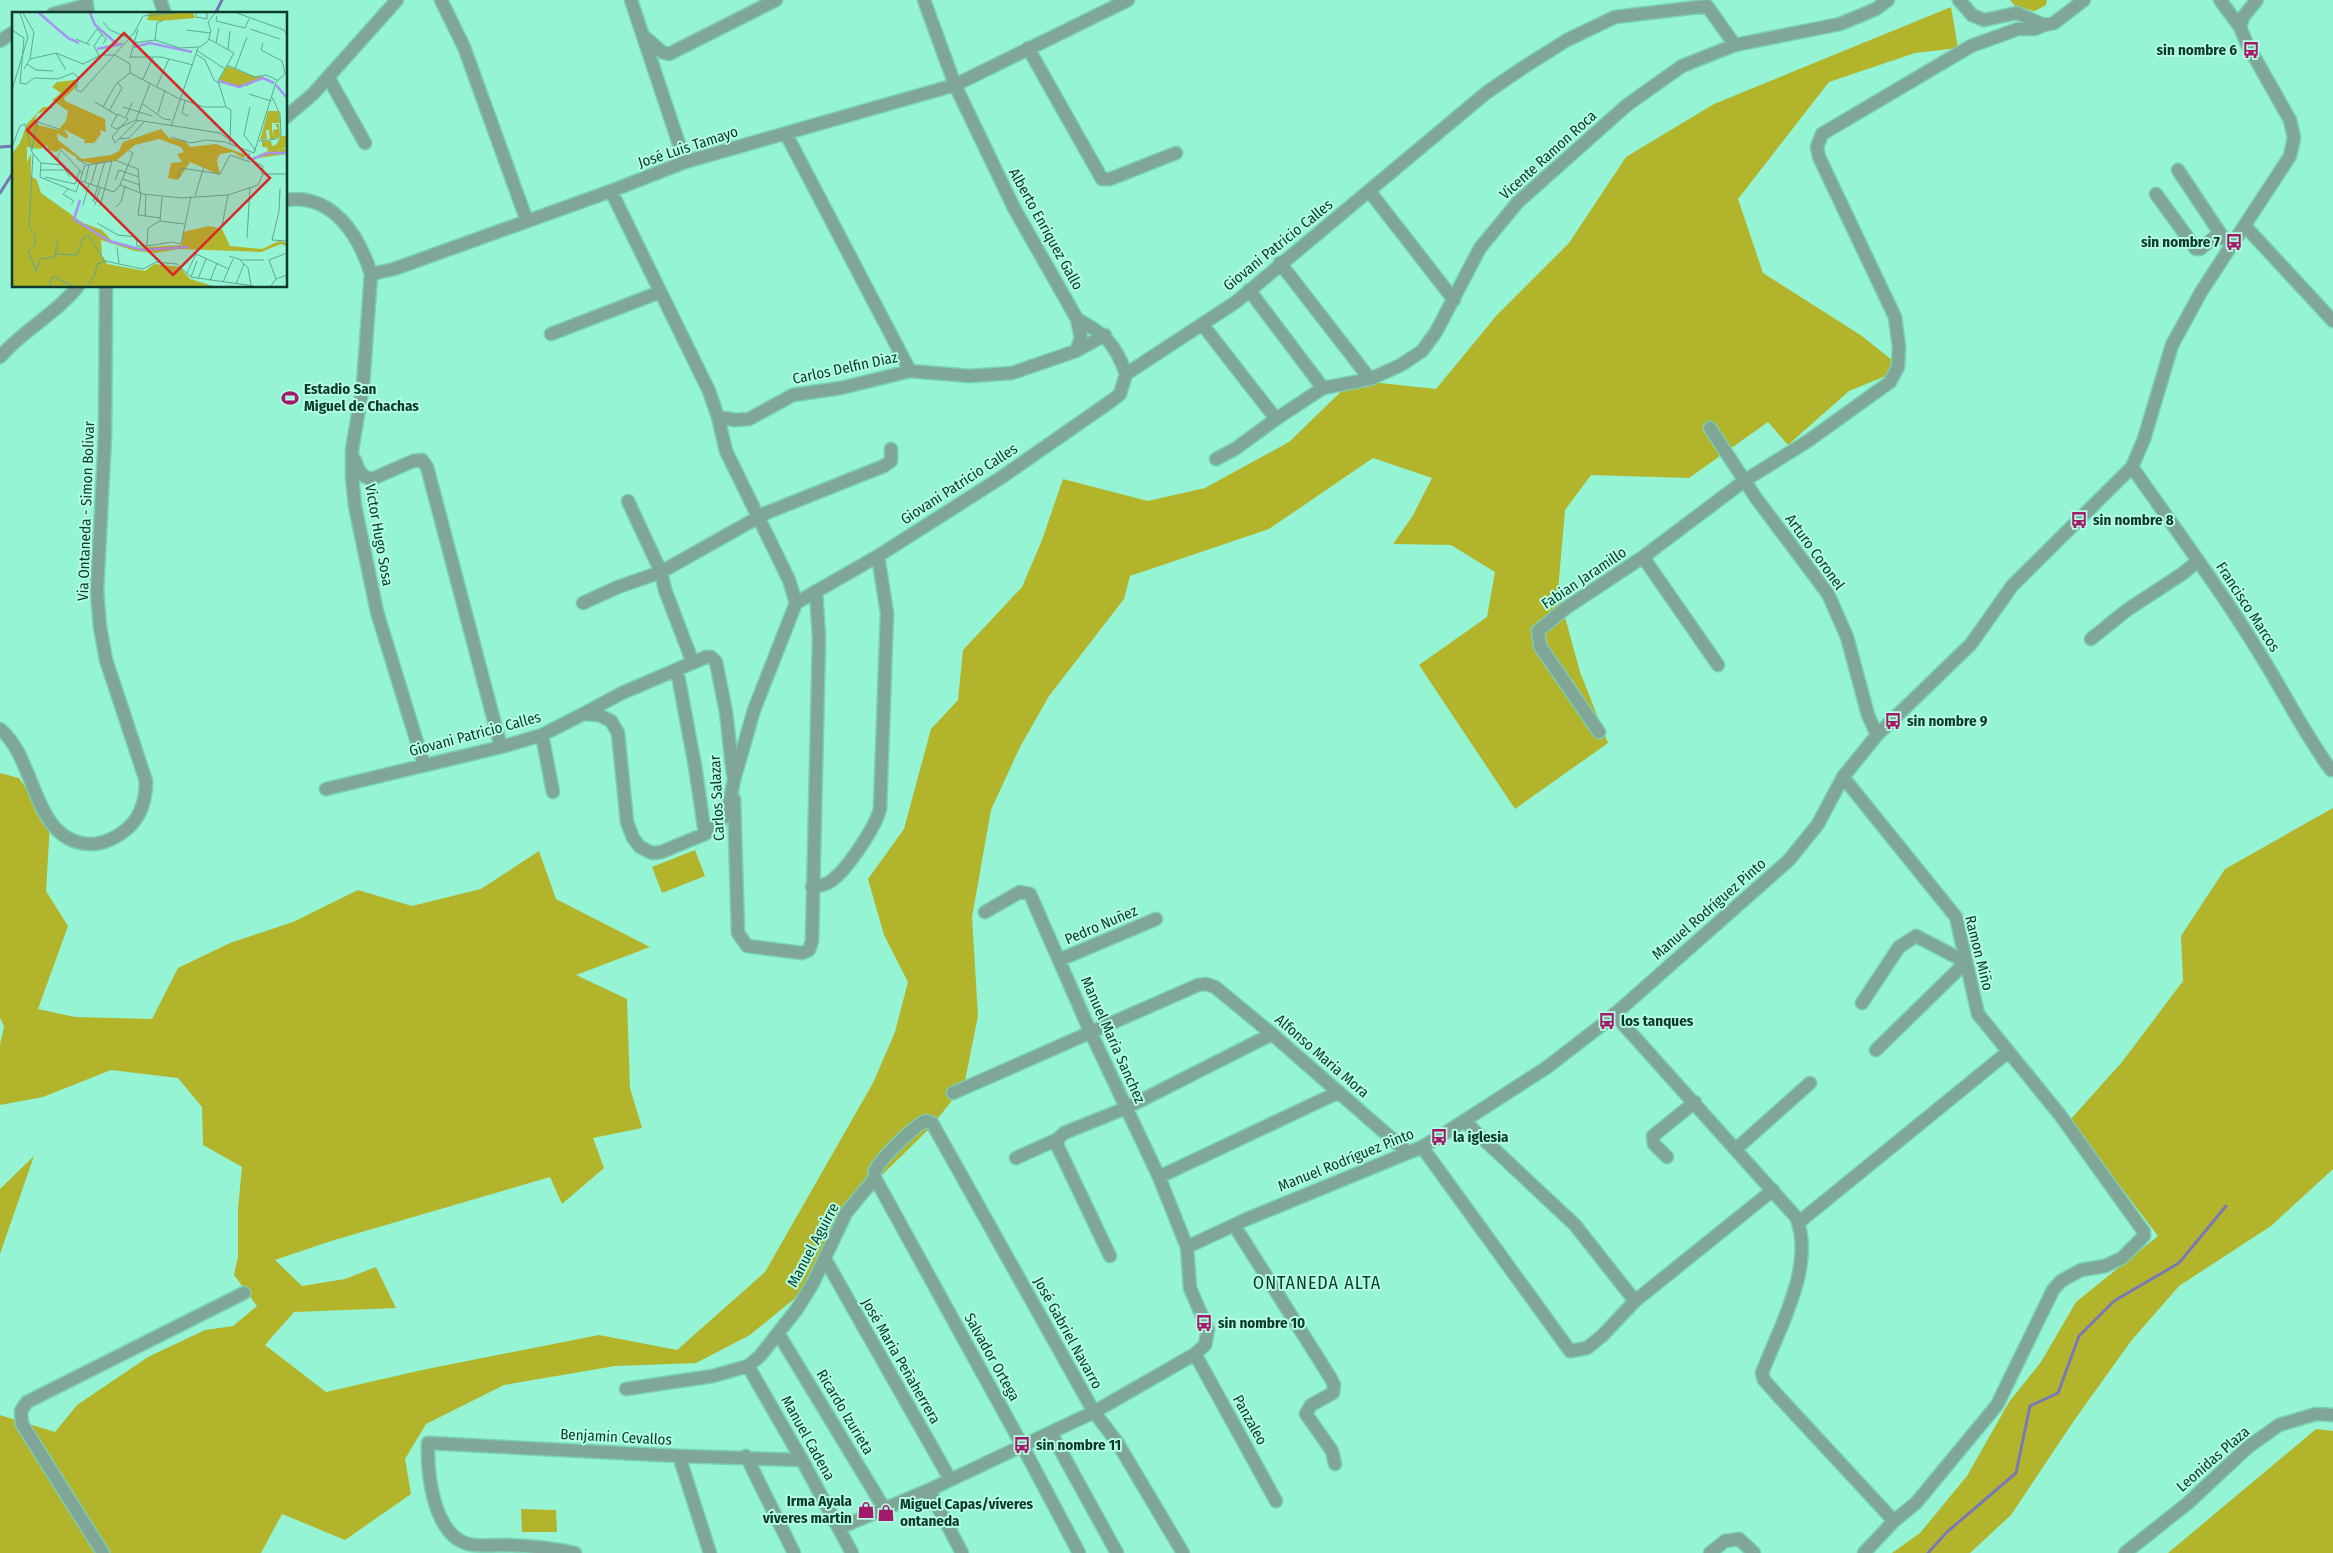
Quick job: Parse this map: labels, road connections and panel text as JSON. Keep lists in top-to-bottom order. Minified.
{"streets":{"street":["José Luis Tamayo","Vicente Ramon Roca","Alberto Enriquez Gallo","Giovani Patricio Calles","Carlos Delfin Diaz","Via Ontaneda - Simon Bolivar","Victor Hugo Sosa","Arturo Coronel","Fabian Jaramillo","Francisco Marcos","Carlos Salazar","Manuel Rodríguez Pinto","Pedro Nuñez","Ramon Miño","Manuel Maria Sanchez","Alfonso Maria Mora","Manuel Aguirre","José Gabriel Navarro","Salvador Ortega","José Maria Peñaherrera","Ricardo Izurieta","Panzaleo","Benjamin Cevallos","Manuel Cadena","Leonidas Plaza"]},"crossings":[["José Luis Tamayo","Alberto Enriquez Gallo"],["José Luis Tamayo","Victor Hugo Sosa"],["Vicente Ramon Roca","Giovani Patricio Calles"],["Giovani Patricio Calles","Victor Hugo Sosa"],["Giovani Patricio Calles","Carlos Salazar"],["Arturo Coronel","Fabian Jaramillo"],["Arturo Coronel","Manuel Rodríguez Pinto"],["Francisco Marcos","Manuel Rodríguez Pinto"],["Manuel Rodríguez Pinto","Ramon Miño"],["Manuel Rodríguez Pinto","Manuel Maria Sanchez"],["Manuel Rodríguez Pinto","Alfonso Maria Mora"],["Pedro Nuñez","Manuel Maria Sanchez"],["Manuel Maria Sanchez","Alfonso Maria Mora"],["Manuel Aguirre","José Gabriel Navarro"],["Manuel Aguirre","Salvador Ortega"],["Manuel Aguirre","José Maria Peñaherrera"],["Manuel Aguirre","Ricardo Izurieta"],["Manuel Aguirre","Manuel Cadena"],["Benjamin Cevallos","Manuel Cadena"]],"districts":["ONTANEDA ALTA"],"places":{"bus stop":["sin nombre 6","sin nombre 7","sin nombre 8","sin nombre 9","los tanques","la iglesia","sin nombre 10","sin nombre 11"],"sports":["Estadio San Miguel de Chachas"],"shop":["Irma Ayala víveres martin","Miguel Capas/víveres ontaneda"]}}
